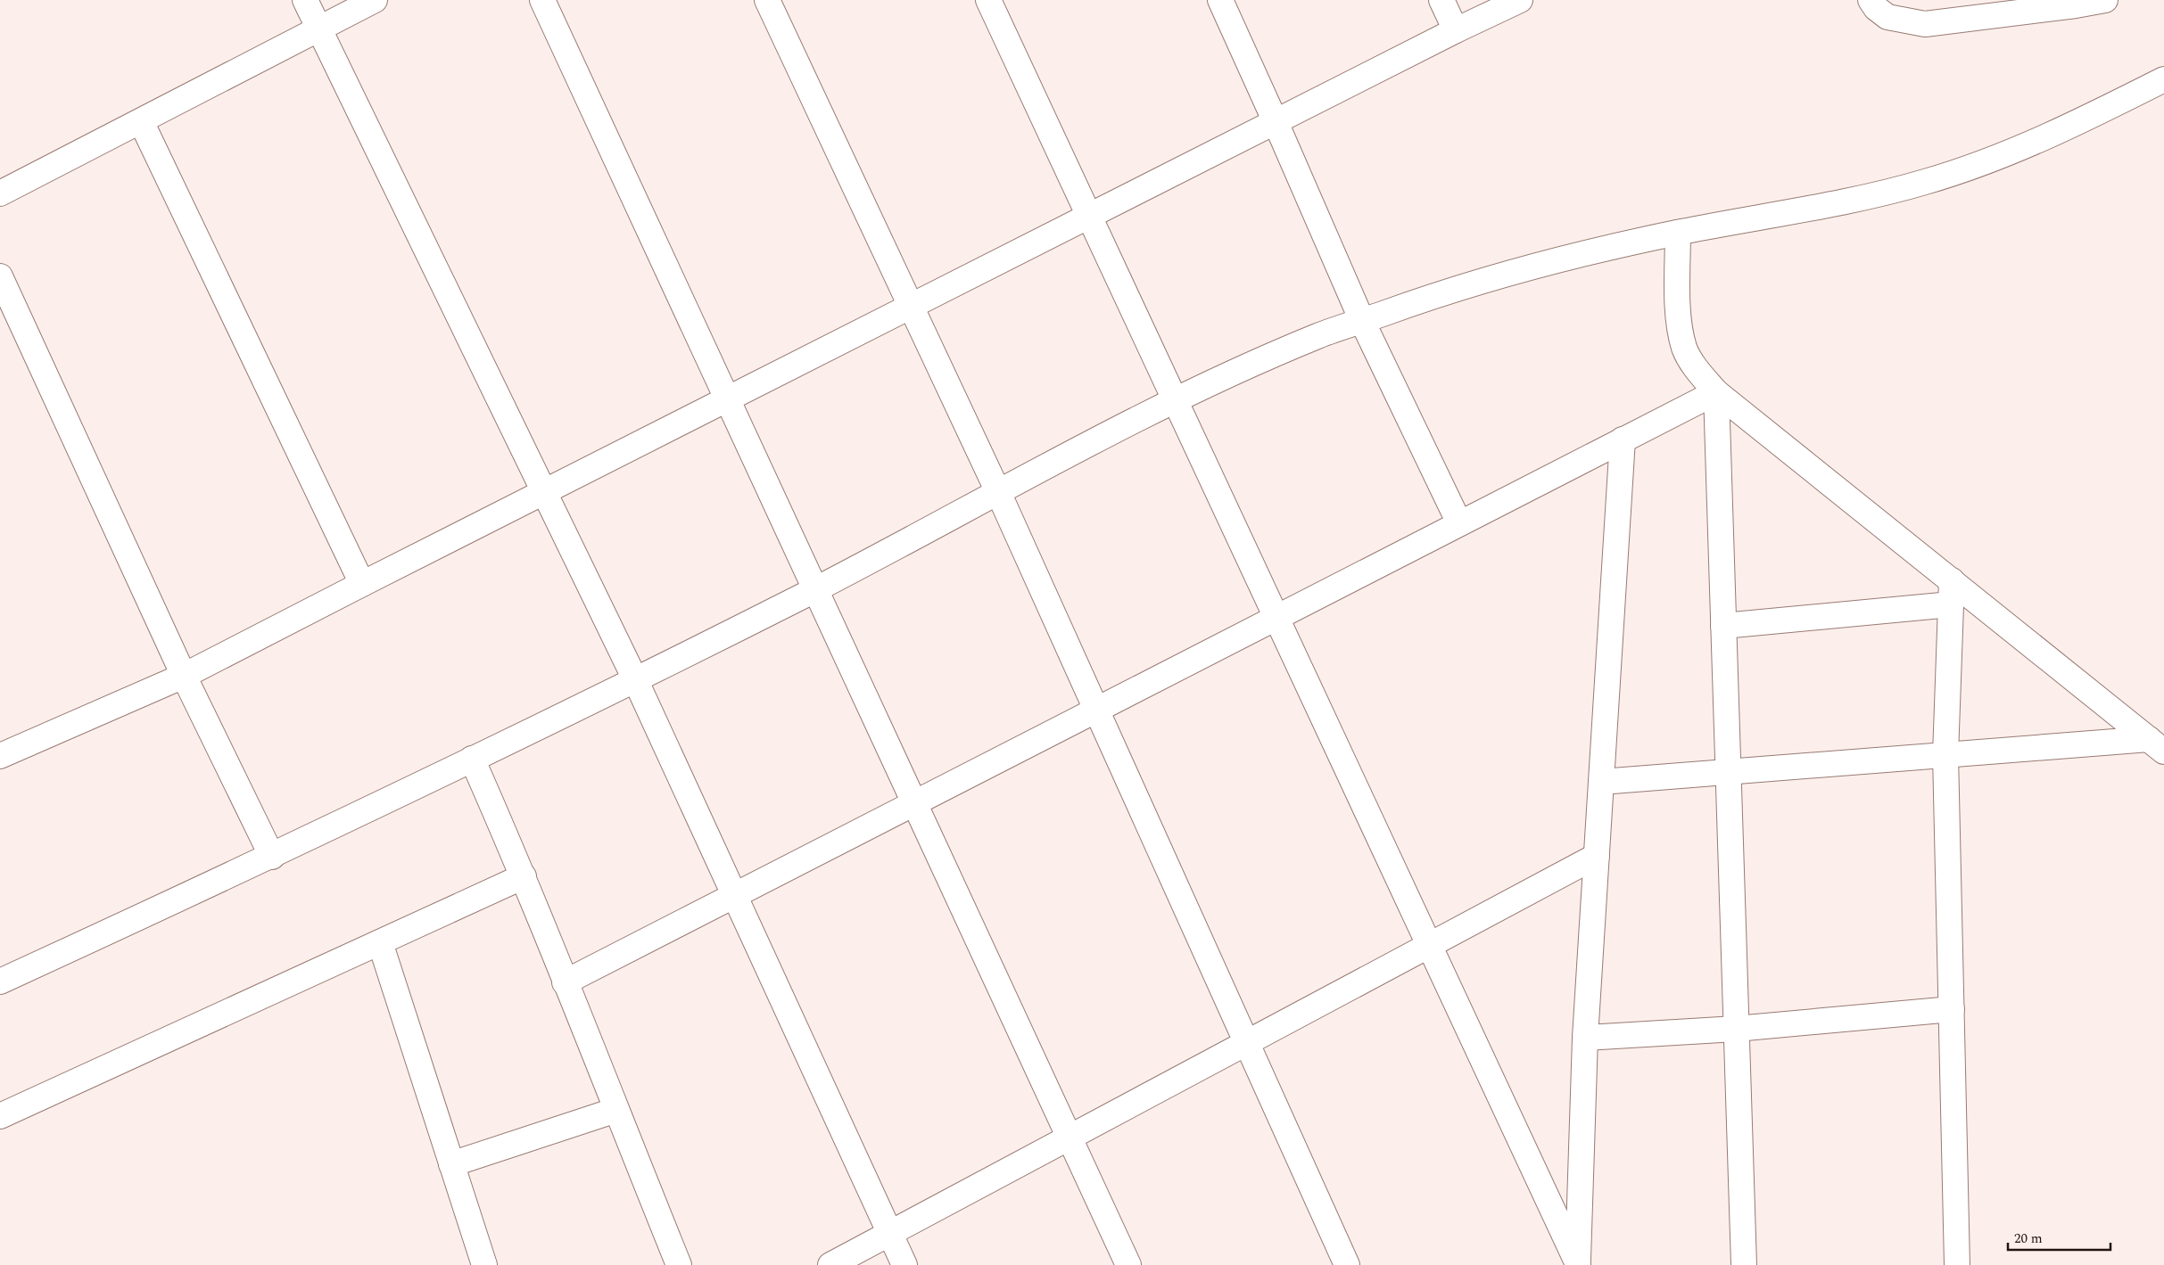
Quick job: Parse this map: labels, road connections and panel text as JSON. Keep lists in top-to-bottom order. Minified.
{"scale_bar":"20 m"}
